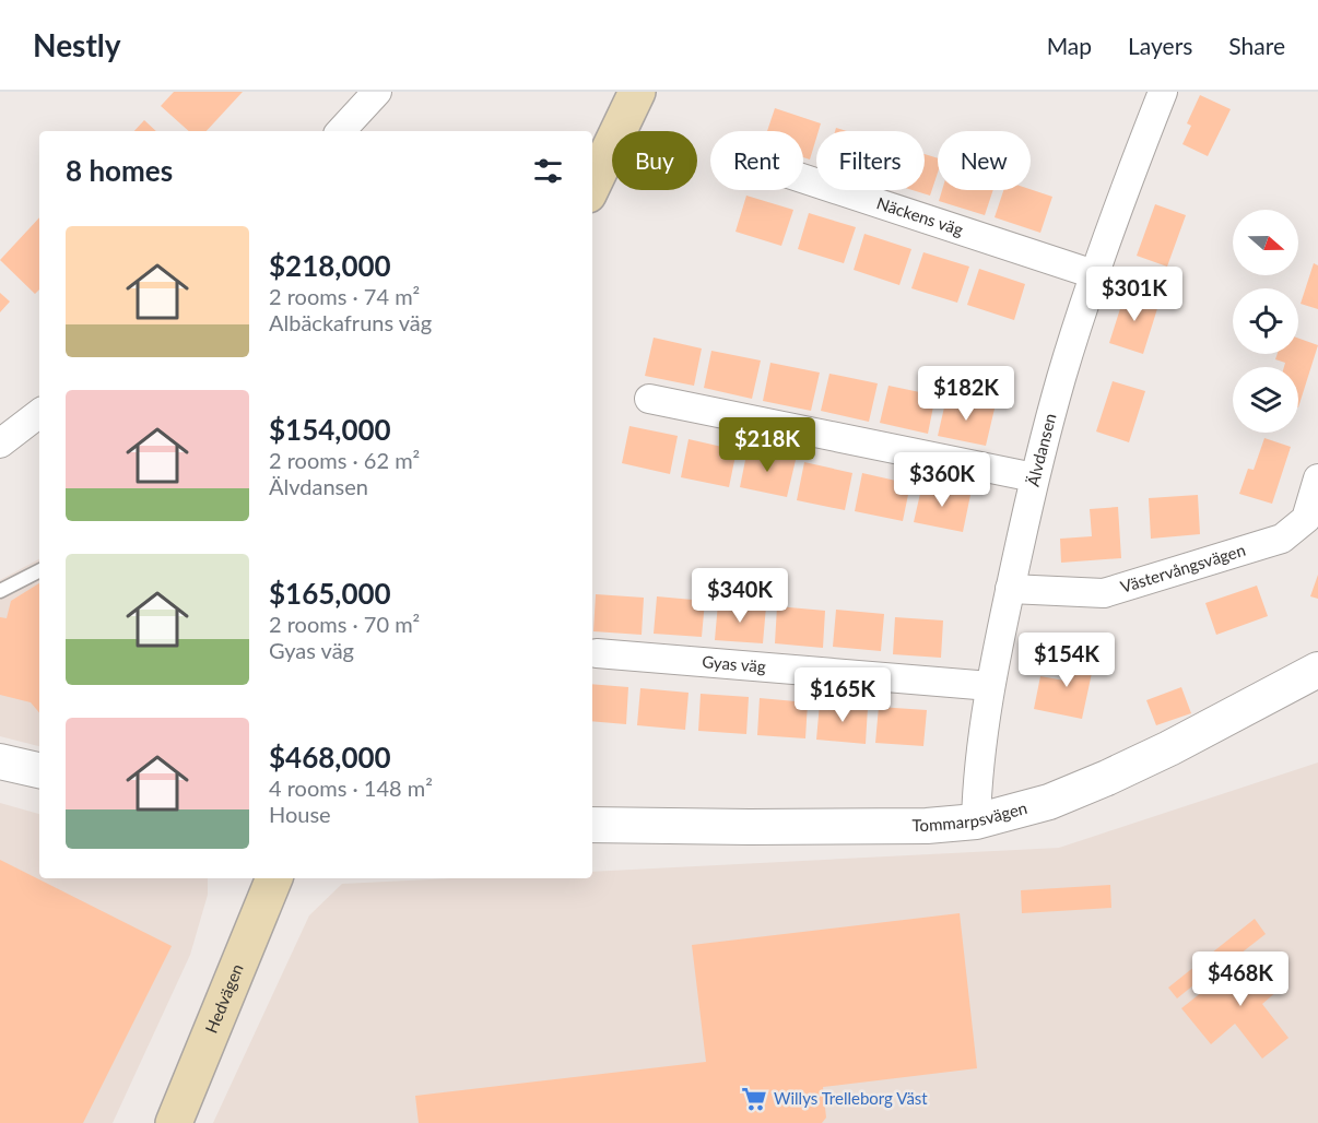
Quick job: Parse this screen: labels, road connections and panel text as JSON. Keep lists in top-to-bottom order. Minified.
{"streets":{"main road":["Hedvägen"],"street":["Näckens väg","Älvdansen","Västervångsvägen","Gyas väg","Tommarpsvägen"]},"crossings":[["Näckens väg","Älvdansen"],["Älvdansen","Västervångsvägen"],["Älvdansen","Gyas väg"],["Älvdansen","Tommarpsvägen"]],"places":{"supermarket":["Willys Trelleborg Väst"]},"north":"right","page":{"header":"Nestly","nav":["Map","Layers","Share"],"chip":["Buy","Rent","Filters","New"],"heading":"8 homes","list":[{"name":"$218,000","note":"2 rooms · 74 m² · Albäckafruns väg"},{"name":"$154,000","note":"2 rooms · 62 m² · Älvdansen"},{"name":"$165,000","note":"2 rooms · 70 m² · Gyas väg"},{"name":"$468,000","note":"4 rooms · 148 m² · House"}],"price":["$301K","$182K","$218K","$360K","$340K","$154K","$165K","$468K"]}}
